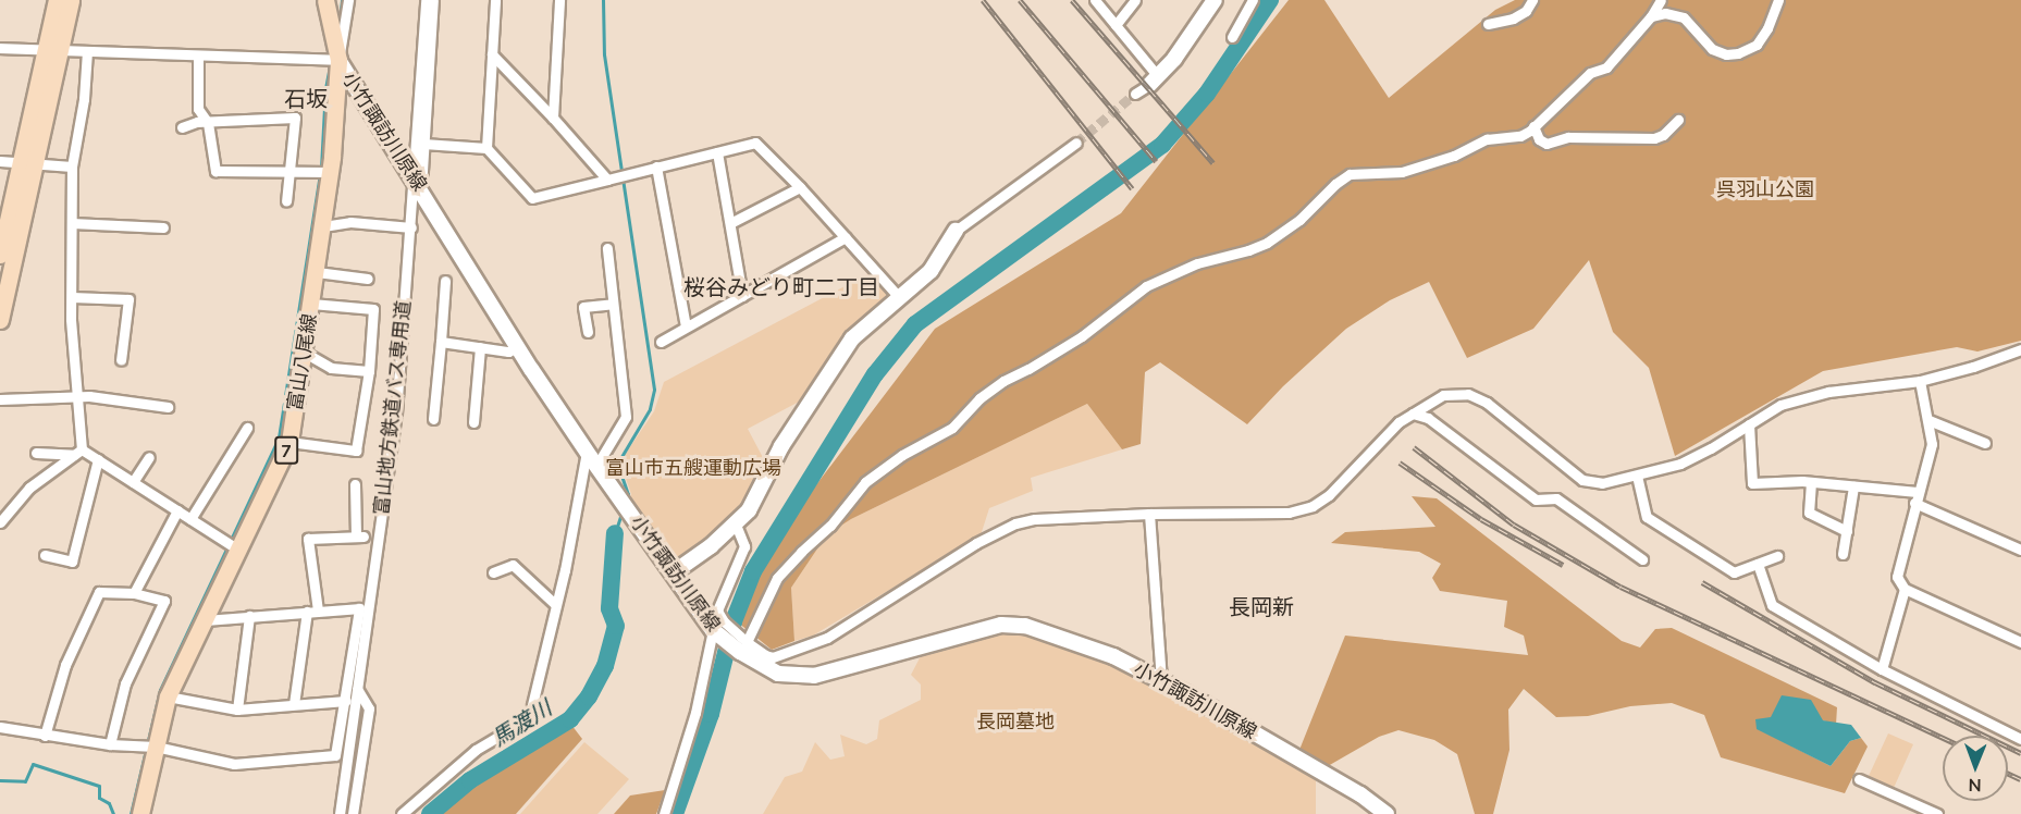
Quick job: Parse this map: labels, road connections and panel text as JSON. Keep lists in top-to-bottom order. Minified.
{"streets":{"main road":["小竹諏訪川原線","富山八尾線","7"],"street":["富山地方鉄道バス専用道"]},"crossings":[["小竹諏訪川原線","富山八尾線"],["小竹諏訪川原線","富山地方鉄道バス専用道"]],"districts":["石坂","桜谷みどり町二丁目","長岡新"],"water":["馬渡川"],"parks":["呉羽山公園","富山市五艘運動広場","長岡墓地"],"north":"bottom"}
